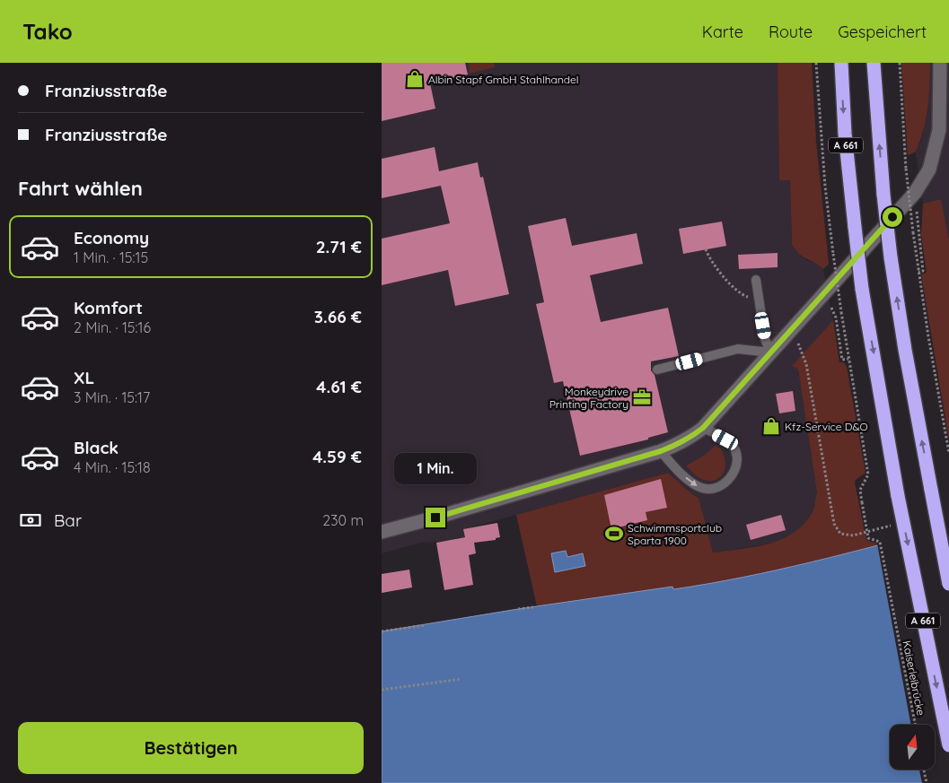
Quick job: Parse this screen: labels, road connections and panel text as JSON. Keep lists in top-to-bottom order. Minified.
{"streets":{"highway":["A 661"],"path":["Kaiserleibrücke"]},"places":{"shop":["Albin Stapf GmbH Stahlhandel","Kfz-Service D&O"],"office":["Monkeydrive Printing Factory"],"sports":["Schwimmsportclub Sparta 1900"]},"north":"top","page":{"header":"Tako","nav":["Karte","Route","Gespeichert"],"banner":["Franziusstraße","Franziusstraße"],"heading":"Fahrt wählen","list":[{"name":"Economy","note":"1 Min. · 15:15","value":"2.71 €"},{"name":"Komfort","note":"2 Min. · 15:16","value":"3.66 €"},{"name":"XL","note":"3 Min. · 15:17","value":"4.61 €"},{"name":"Black","note":"4 Min. · 15:18","value":"4.59 €"}],"bubble":"1 Min.","pay":["Bar","230 m"],"buttons":"Bestätigen"}}
